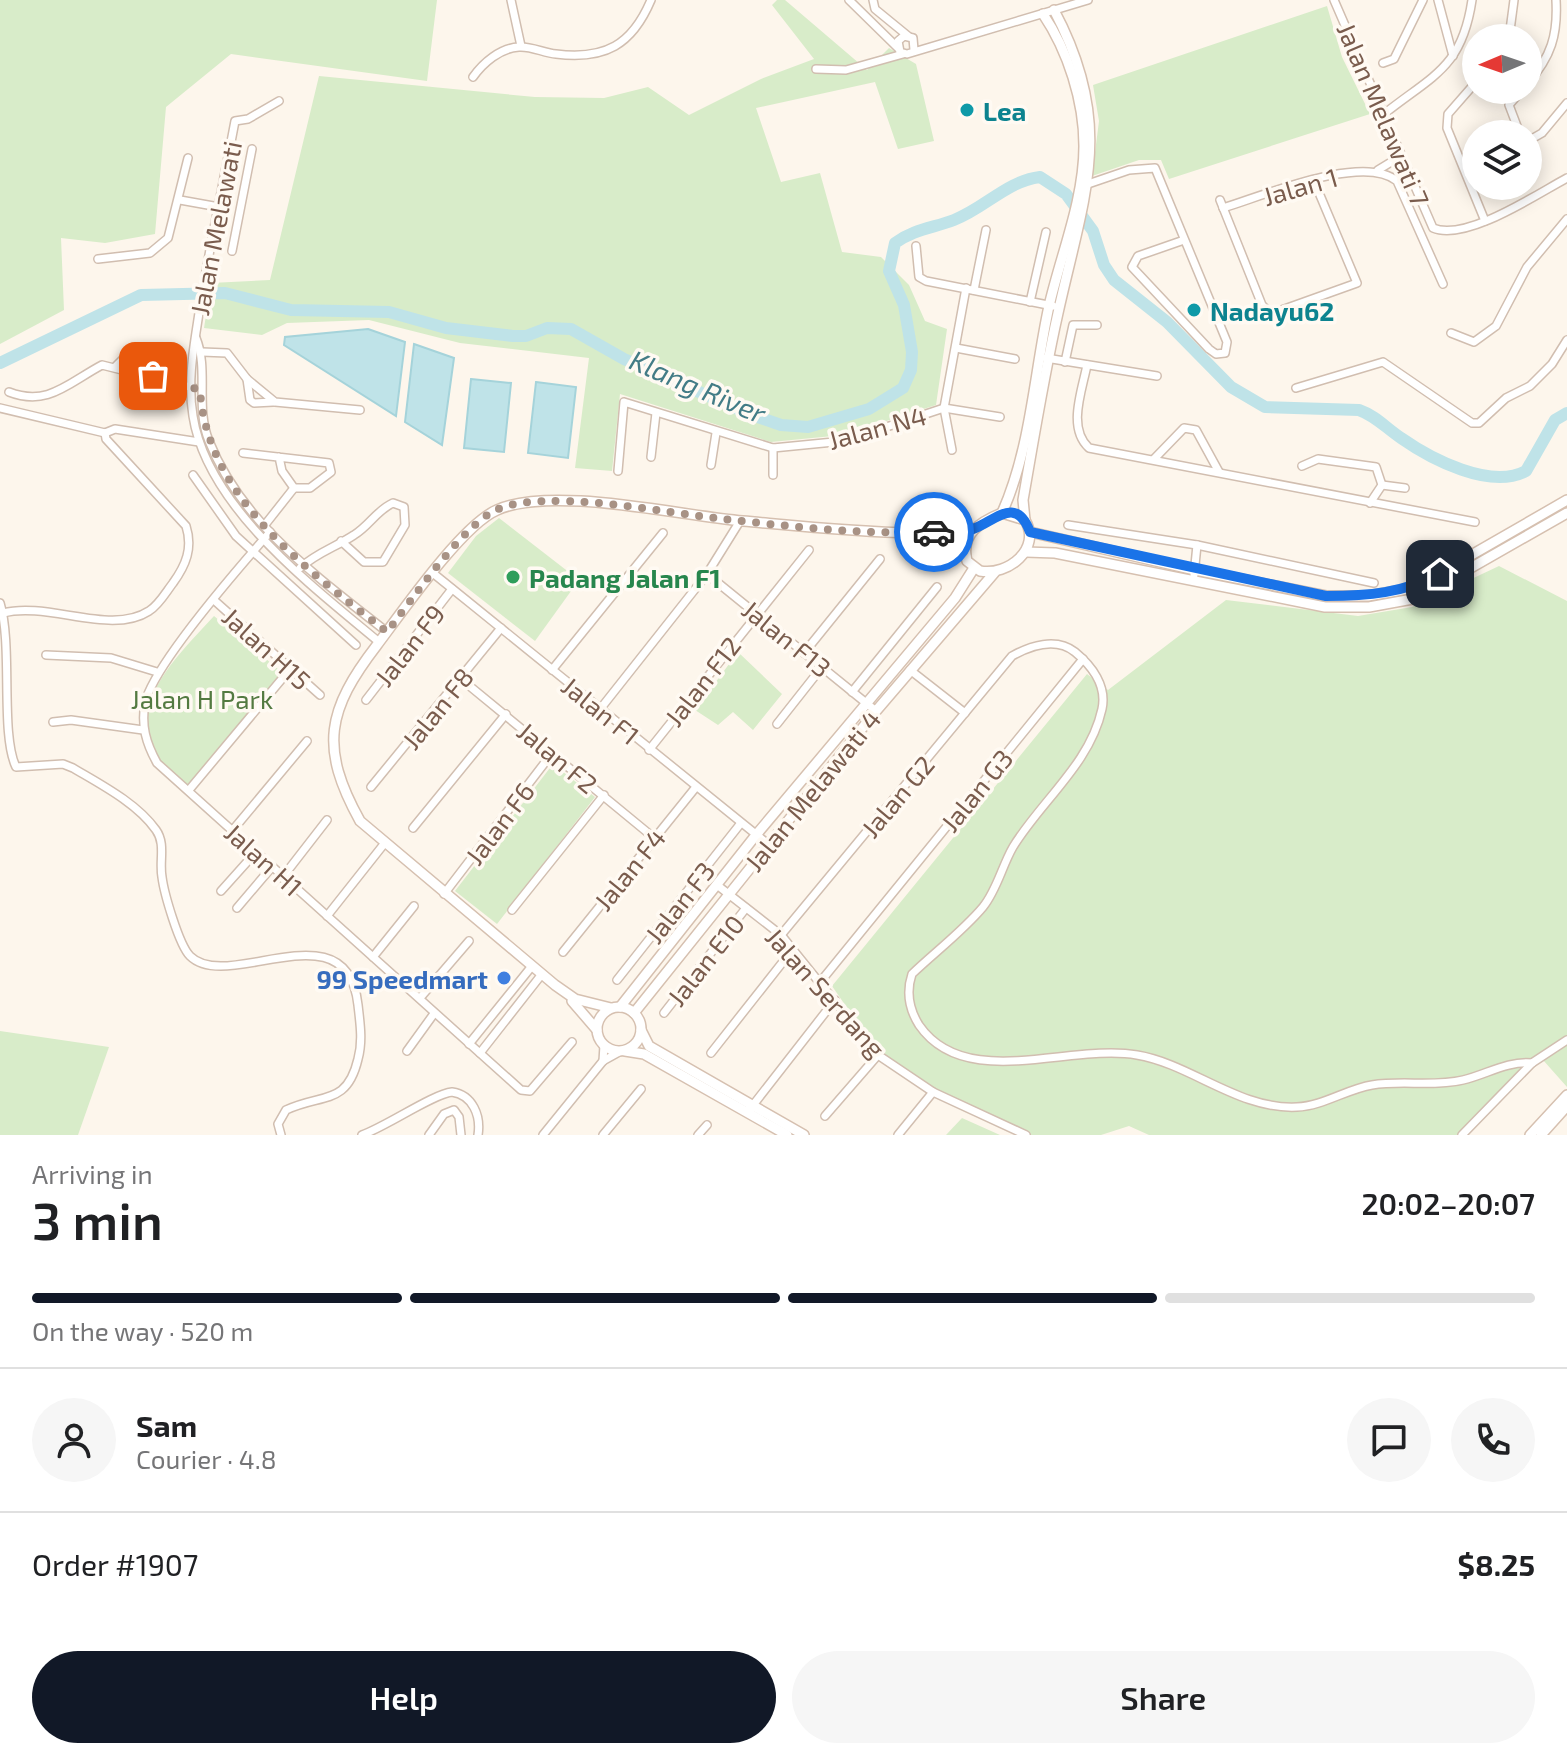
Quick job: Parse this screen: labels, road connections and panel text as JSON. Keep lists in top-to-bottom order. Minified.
{"streets":{"main road":["Jalan Melawati 4"],"street":["Jalan Melawati 7","Jalan 1","Jalan Melawati","Jalan N4","Jalan F13","Jalan F9","Jalan H15","Jalan F12","Jalan F8","Jalan F1","Jalan F2","Jalan G3","Jalan G2","Jalan F6","Jalan H1","Jalan F4","Jalan F3","Jalan E10","Jalan Serdang"]},"crossings":[["Jalan F13","Jalan F12"],["Jalan F13","Jalan Melawati 4"],["Jalan F9","Jalan F1"],["Jalan F12","Jalan F1"],["Jalan F8","Jalan F1"],["Jalan F8","Jalan F2"],["Jalan F1","Jalan Melawati 4"],["Jalan F1","Jalan F4"],["Jalan F1","Jalan F3"],["Jalan F2","Jalan F6"],["Jalan F2","Jalan F4"],["Jalan Melawati 4","Jalan Serdang"],["Jalan G3","Jalan G2"],["Jalan G3","Jalan Serdang"],["Jalan G2","Jalan Serdang"],["Jalan E10","Jalan Serdang"]],"water":["Klang River"],"parks":["Jalan H Park"],"places":["Lea","Nadayu62","Padang Jalan F1","99 Speedmart"],"north":"left","page":{"heading":["3 min","Arriving in","20:02–20:07"],"panel":["Sam","Courier · 4.8","Order #1907","$8.25"],"bar":"On the way · 520 m","buttons":["Help","Share"]}}
